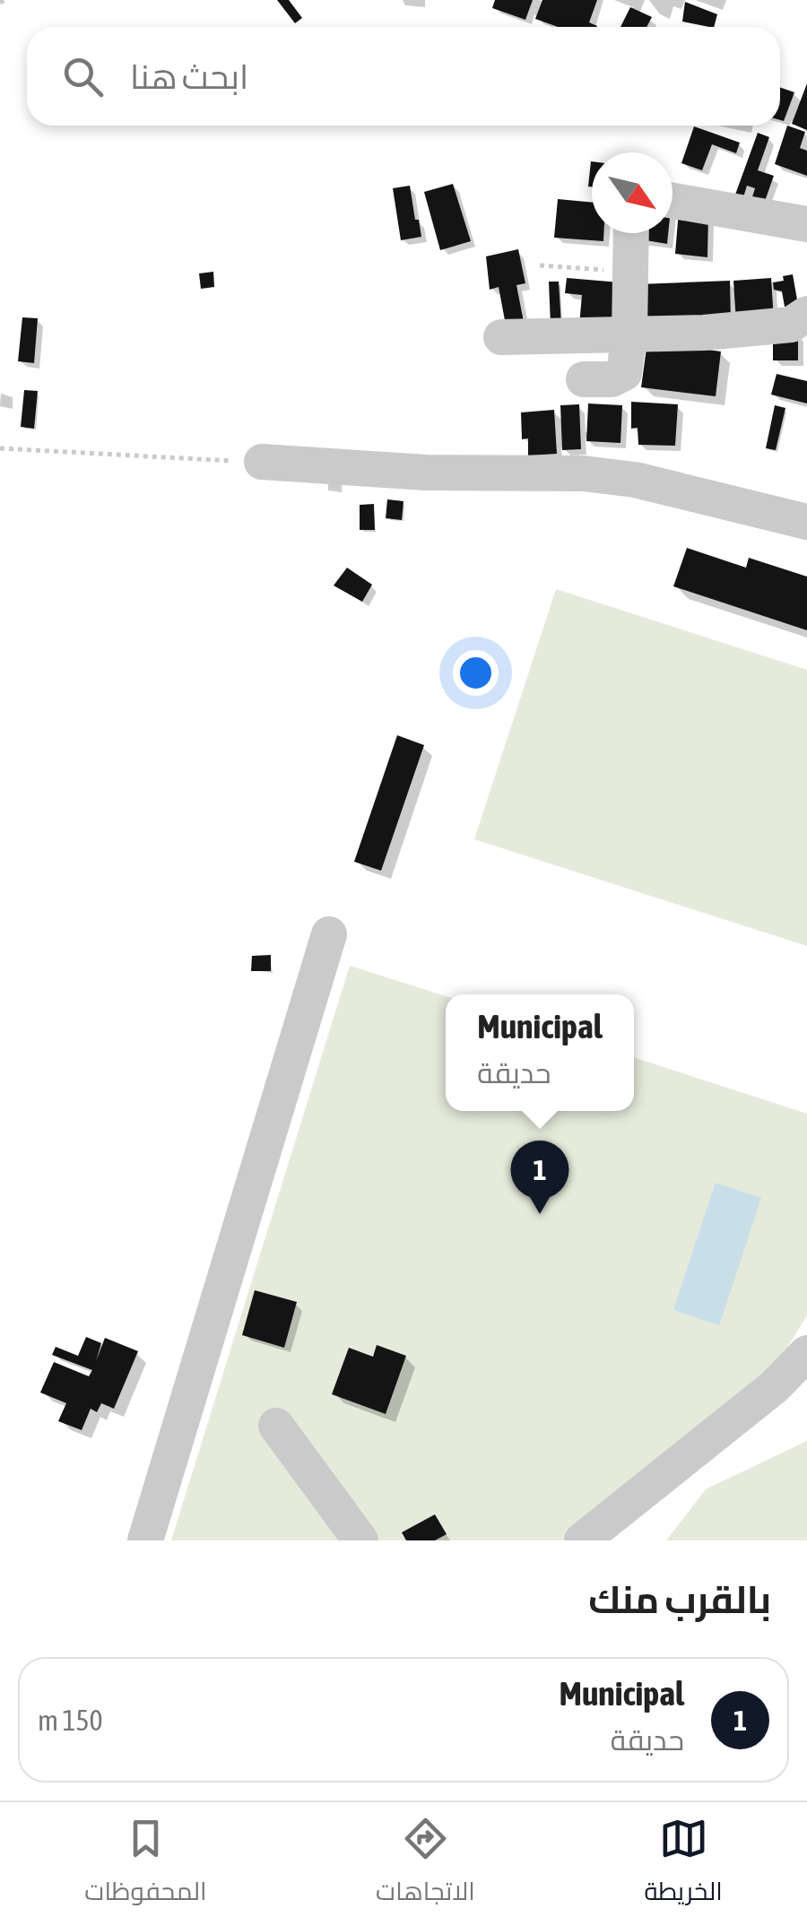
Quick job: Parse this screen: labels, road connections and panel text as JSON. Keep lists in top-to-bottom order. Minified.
{"north":"bottom right","page":{"search":"ابحث هنا","popup":["Municipal","حديقة"],"pins":"1","heading":"بالقرب منك","list":[{"mark":"1","name":"Municipal","note":"حديقة","value":"150 m"}],"nav":["الخريطة","الاتجاهات","المحفوظات"]}}
